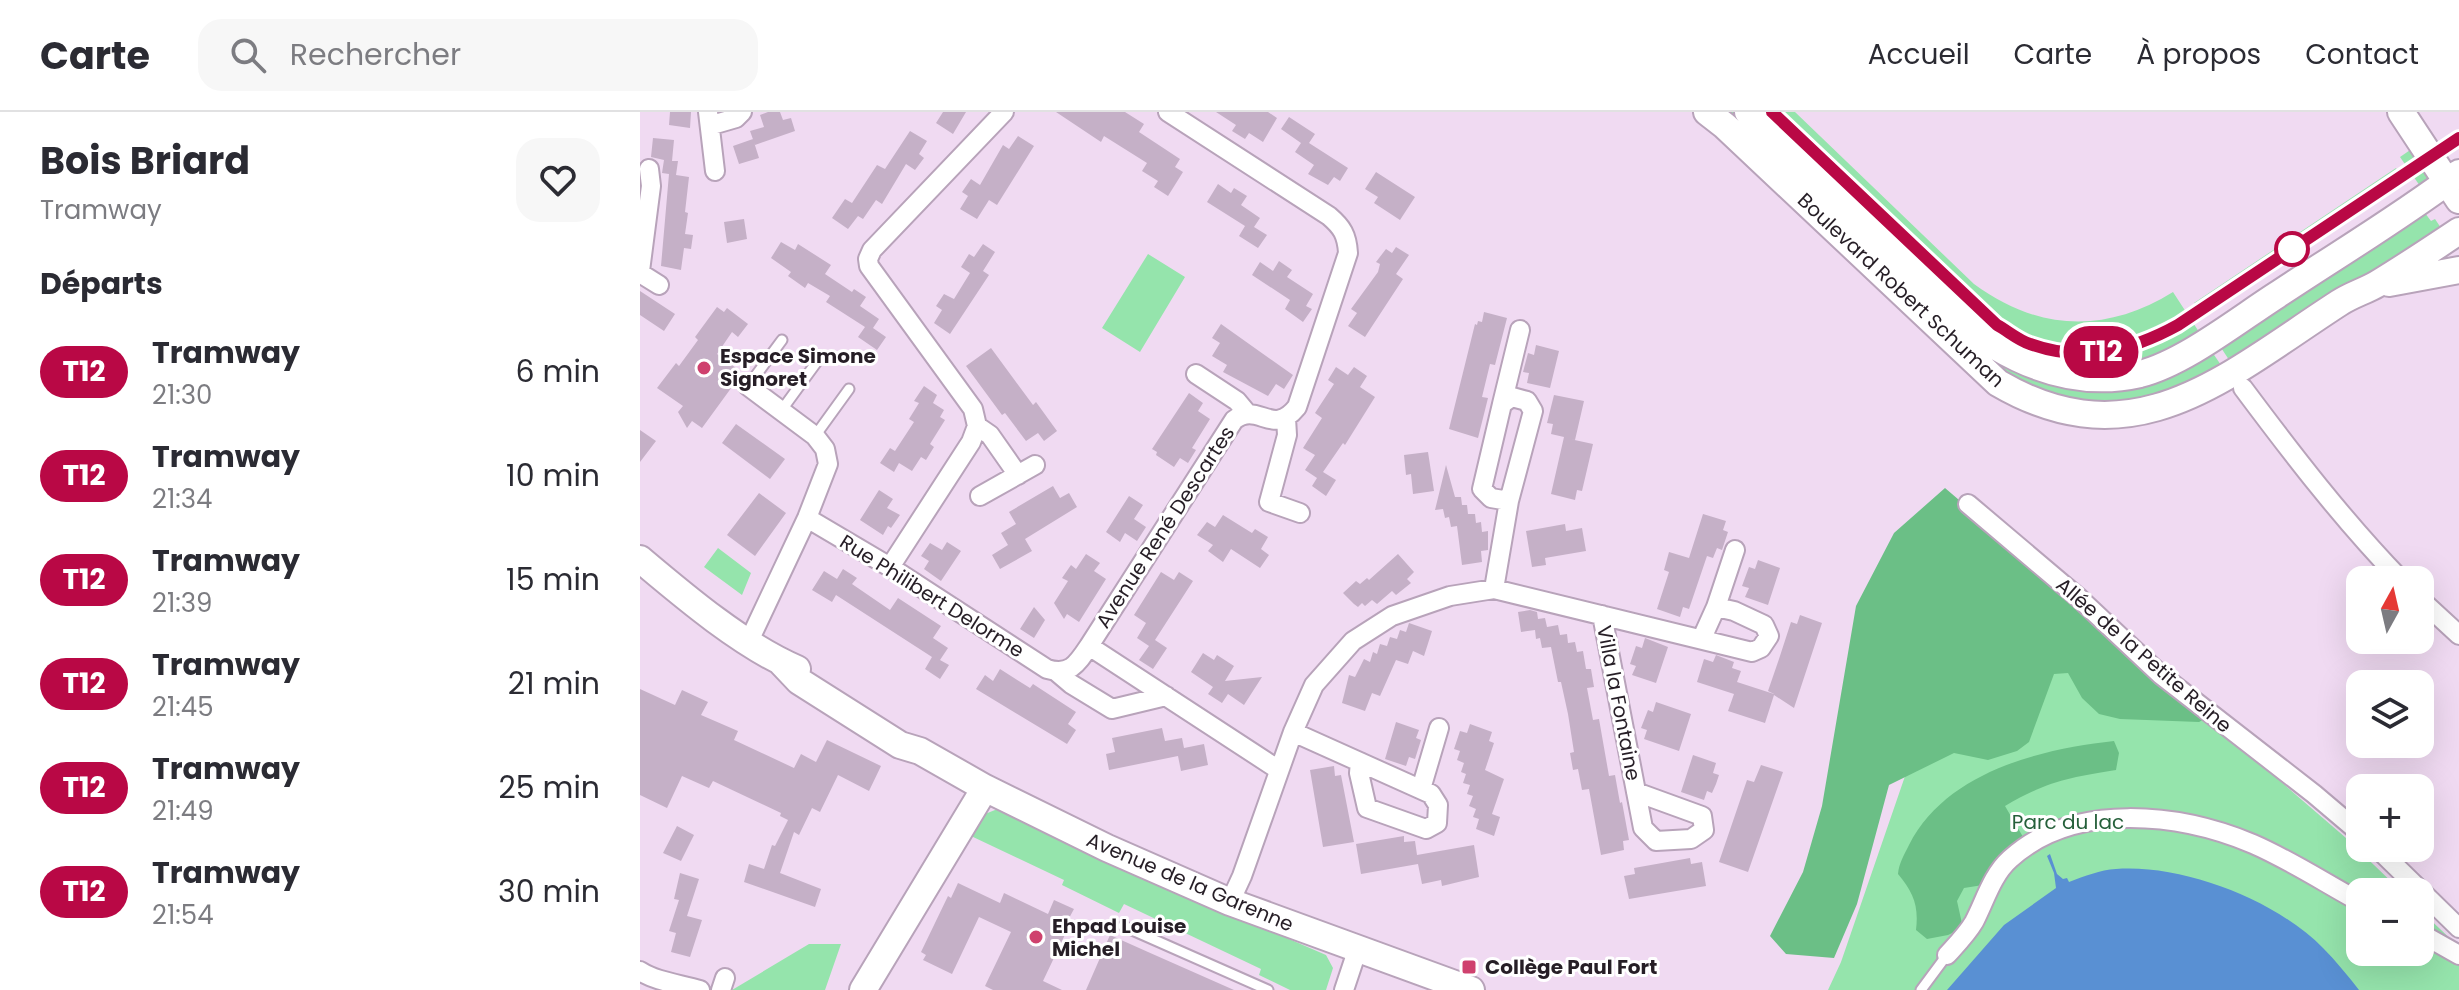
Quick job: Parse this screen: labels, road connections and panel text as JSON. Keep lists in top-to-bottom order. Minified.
{"streets":{"main road":["Boulevard Robert Schuman","Avenue de la Garenne"],"street":["Avenue René Descartes","Rue Philibert Delorme","Allée de la Petite Reine","Villa la Fontaine"]},"parks":["Parc du lac"],"places":{"other":["Espace Simone Signoret","Ehpad Louise Michel"],"transit":["Collège Paul Fort"]},"lines":["tram line T12"],"north":"top","page":{"header":"Carte","search":"Rechercher","nav":["Accueil","Carte","À propos","Contact"],"heading":[["Bois Briard","Tramway"],"Départs"],"on_map":"T12","list":[{"mark":"T12","name":"Tramway","note":"21:30","value":"6 min"},{"mark":"T12","name":"Tramway","note":"21:34","value":"10 min"},{"mark":"T12","name":"Tramway","note":"21:39","value":"15 min"},{"mark":"T12","name":"Tramway","note":"21:45","value":"21 min"},{"mark":"T12","name":"Tramway","note":"21:49","value":"25 min"},{"mark":"T12","name":"Tramway","note":"21:54","value":"30 min"}],"map_buttons":["+","−"]}}
